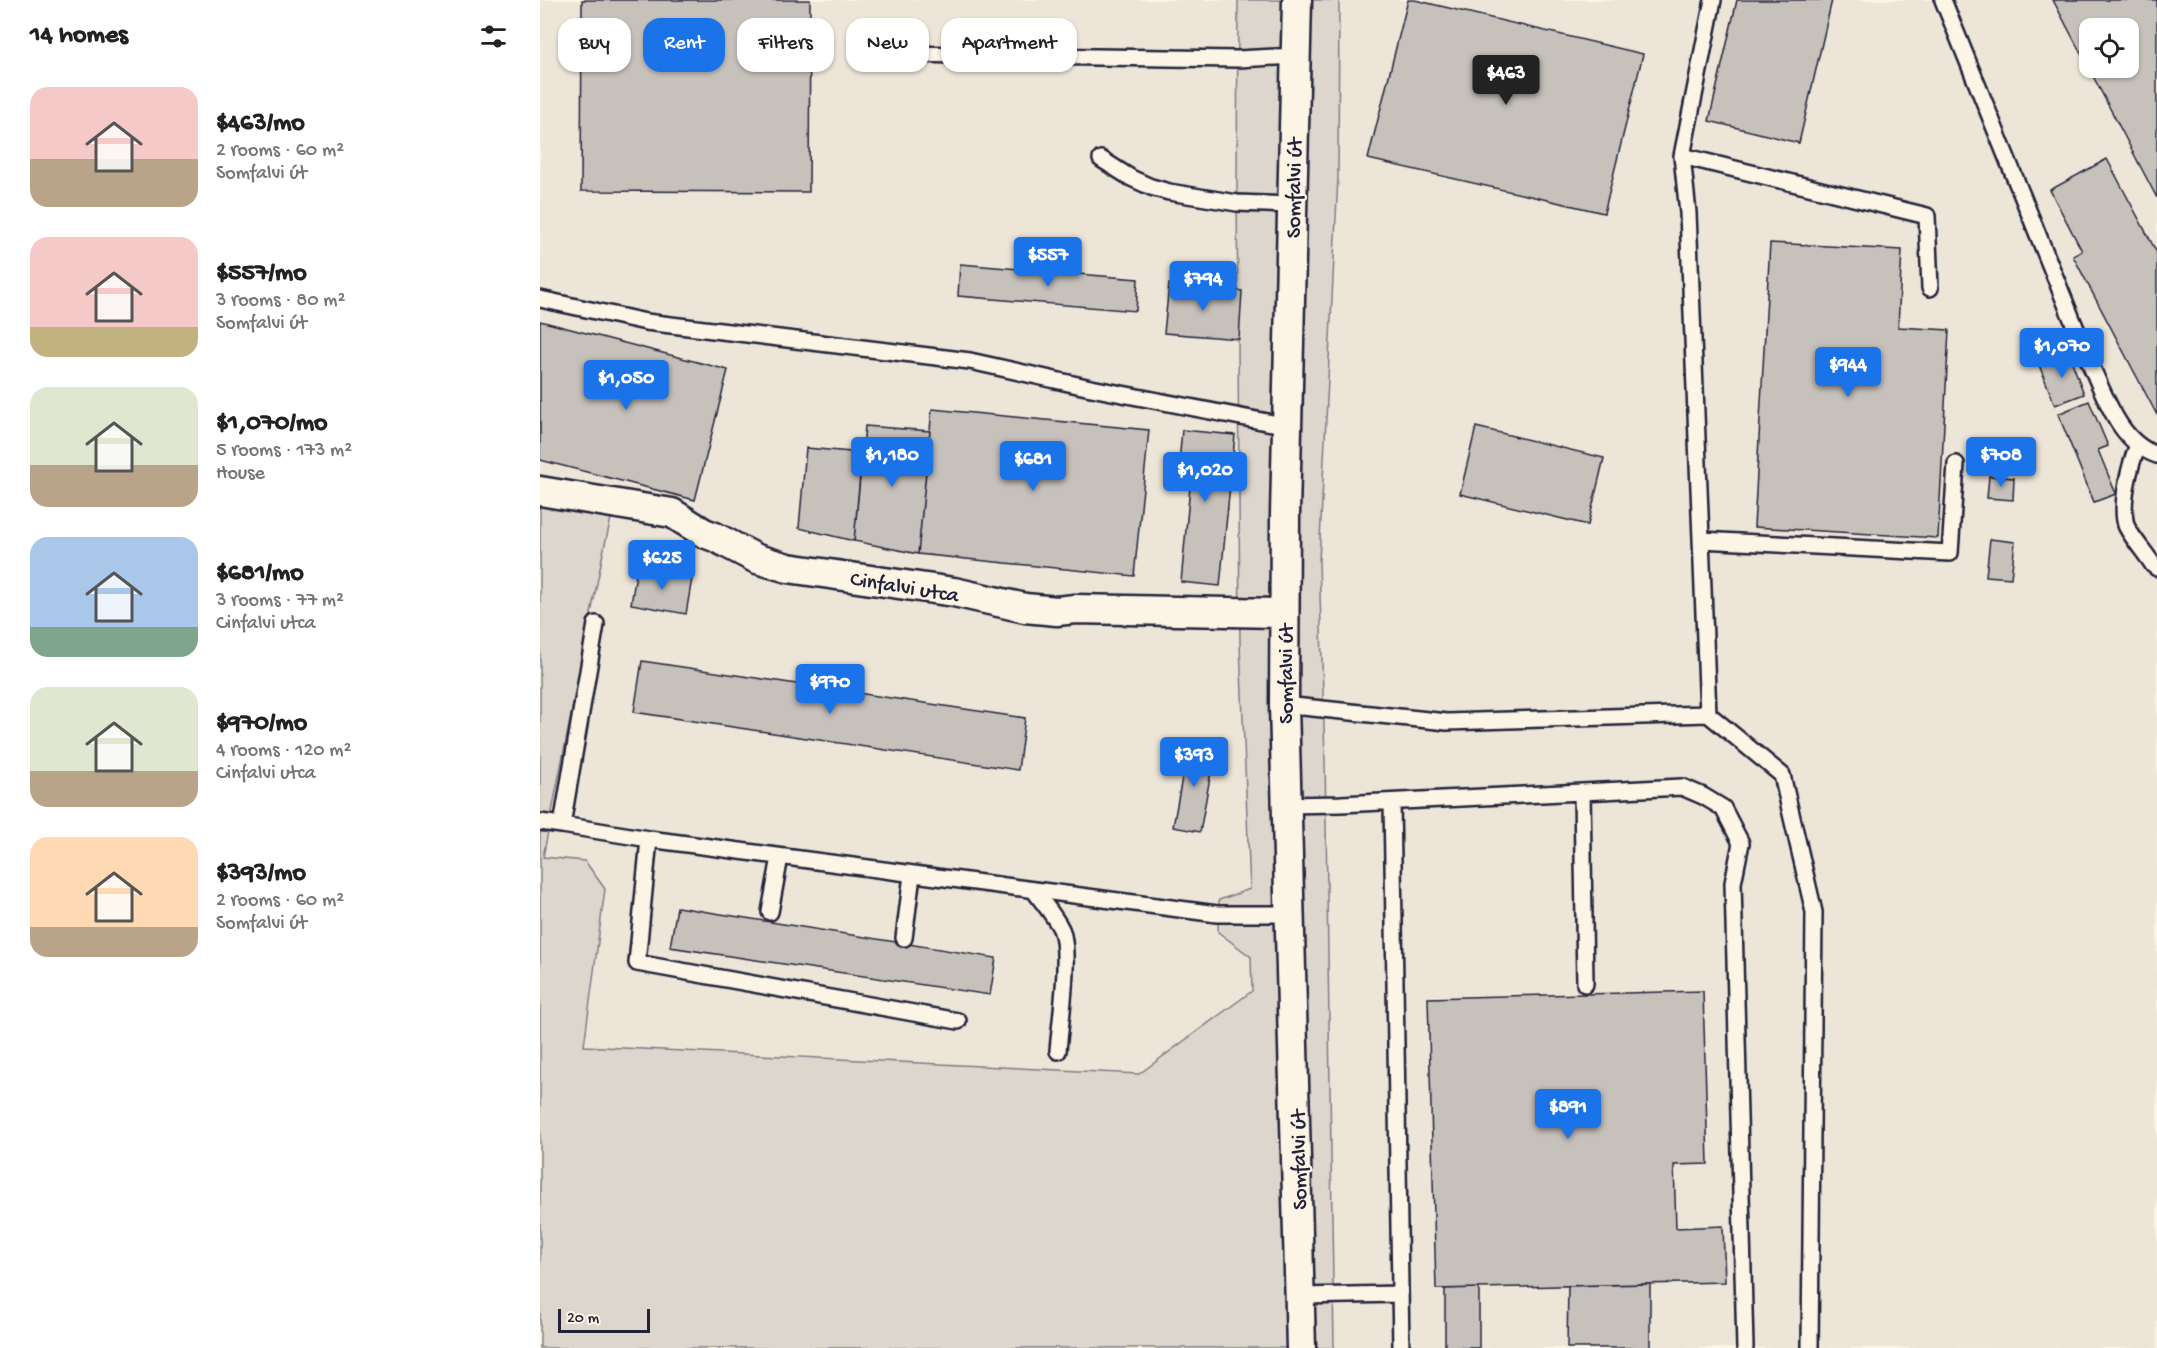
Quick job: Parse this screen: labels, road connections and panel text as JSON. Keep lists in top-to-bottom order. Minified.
{"streets":{"street":["Somfalvi út","Cinfalvi utca"]},"crossings":[["Somfalvi út","Cinfalvi utca"]],"scale_bar":"20 m","page":{"heading":"14 homes","chip":["Buy","Rent","Filters","New","Apartment"],"price":["$463","$557","$794","$1,070","$944","$1,050","$1,180","$708","$681","$1,020","$625","$970","$393","$891"],"list":[{"name":"$463/mo","note":"2 rooms · 60 m² · Somfalvi út"},{"name":"$557/mo","note":"3 rooms · 80 m² · Somfalvi út"},{"name":"$1,070/mo","note":"5 rooms · 173 m² · House"},{"name":"$681/mo","note":"3 rooms · 77 m² · Cinfalvi utca"},{"name":"$970/mo","note":"4 rooms · 120 m² · Cinfalvi utca"},{"name":"$393/mo","note":"2 rooms · 60 m² · Somfalvi út"}],"scale":"20 m"}}
